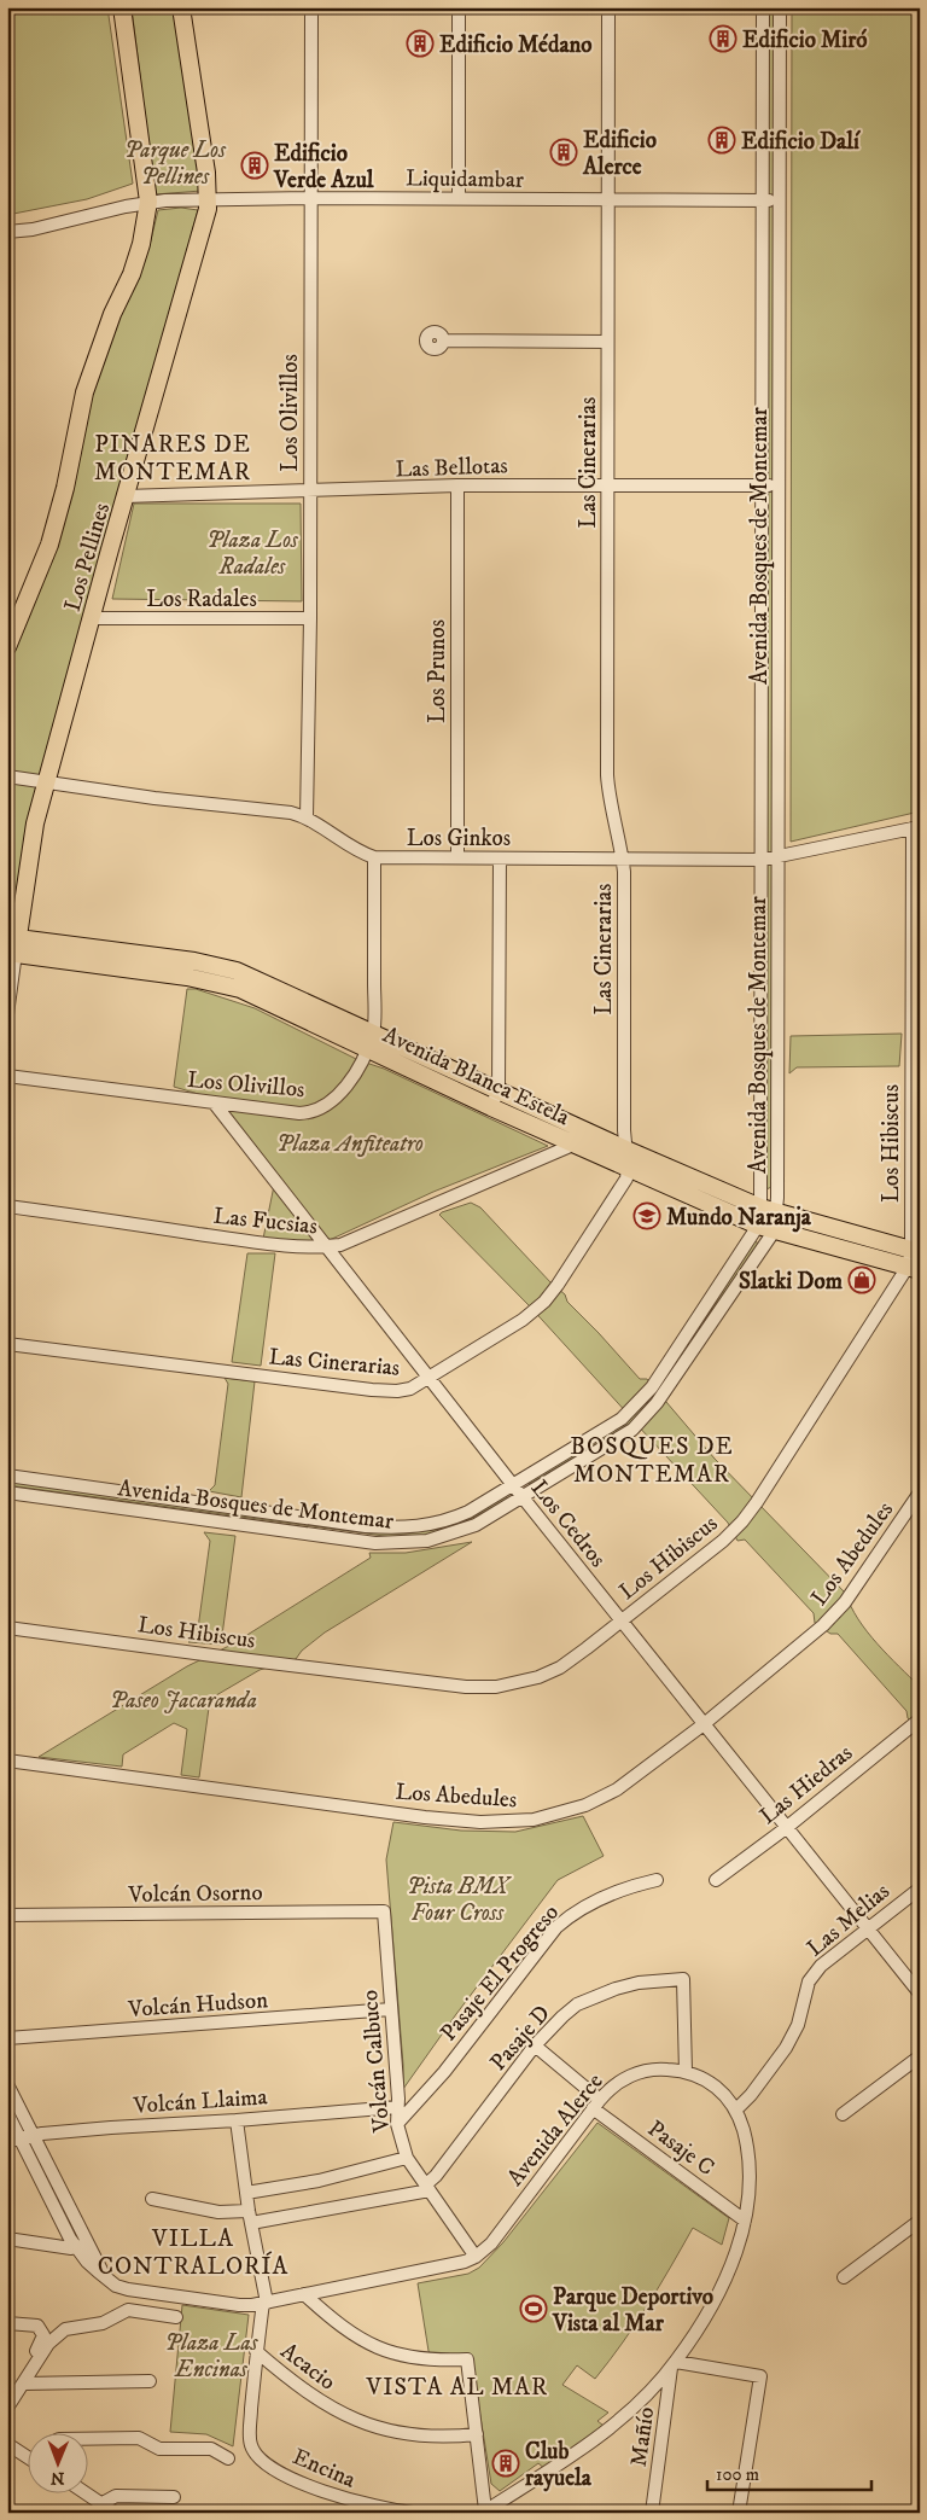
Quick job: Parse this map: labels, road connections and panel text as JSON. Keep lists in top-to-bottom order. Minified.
{"streets":{"main road":["Los Pellines","Avenida Blanca Estela"],"street":["Liquidambar","Los Olivillos","Las Cinerarias","Las Bellotas","Avenida Bosques de Montemar","Los Radales","Los Prunos","Los Ginkos","Los Hibiscus","Las Fucsias","Los Cedros","Los Abedules","Las Hiedras","Volcán Osorno","Las Melias","Pasaje El Progreso","Volcán Hudson","Pasaje D","Volcán Calbuco","Volcán Llaima","Avenida Alerce","Pasaje C","Acacio","Mañío","Encina"]},"crossings":[["Liquidambar","Los Olivillos"],["Liquidambar","Las Cinerarias"],["Liquidambar","Avenida Bosques de Montemar"],["Liquidambar","Los Pellines"],["Los Olivillos","Las Bellotas"],["Los Olivillos","Los Radales"],["Los Olivillos","Los Ginkos"],["Los Olivillos","Avenida Blanca Estela"],["Los Olivillos","Los Cedros"],["Las Cinerarias","Las Bellotas"],["Las Cinerarias","Los Ginkos"],["Las Cinerarias","Avenida Blanca Estela"],["Las Cinerarias","Los Cedros"],["Las Bellotas","Avenida Bosques de Montemar"],["Las Bellotas","Los Pellines"],["Las Bellotas","Los Prunos"],["Avenida Bosques de Montemar","Los Ginkos"],["Avenida Bosques de Montemar","Avenida Blanca Estela"],["Avenida Bosques de Montemar","Los Cedros"],["Los Pellines","Los Radales"],["Los Pellines","Los Ginkos"],["Los Pellines","Avenida Blanca Estela"],["Los Prunos","Los Ginkos"],["Los Ginkos","Los Hibiscus"],["Avenida Blanca Estela","Los Hibiscus"],["Avenida Blanca Estela","Las Fucsias"],["Los Hibiscus","Los Cedros"],["Las Fucsias","Los Cedros"],["Los Cedros","Los Abedules"],["Los Cedros","Las Hiedras"],["Los Cedros","Las Melias"],["Volcán Osorno","Volcán Calbuco"],["Las Melias","Avenida Alerce"],["Pasaje El Progreso","Volcán Calbuco"],["Volcán Hudson","Volcán Calbuco"],["Pasaje D","Volcán Calbuco"],["Pasaje D","Avenida Alerce"],["Pasaje D","Pasaje C"],["Volcán Calbuco","Volcán Llaima"],["Volcán Calbuco","Avenida Alerce"],["Avenida Alerce","Pasaje C"],["Avenida Alerce","Mañío"],["Acacio","Encina"]],"districts":["PINARES DE MONTEMAR","BOSQUES DE MONTEMAR","VILLA CONTRALORÍA","VISTA AL MAR"],"parks":["Parque Los Pellines","Plaza Los Radales","Plaza Anfiteatro","Paseo Jacaranda","Pista BMX Four Cross","Plaza Las Encinas"],"places":{"building":["Edificio Miró","Edificio Médano","Edificio Dalí","Edificio Alerce","Edificio Verde Azul","Club rayuela"],"school or university":["Mundo Naranja"],"shop":["Slatki Dom"],"sports":["Parque Deportivo Vista al Mar"]},"scale_bar":"100 m","north":"bottom"}
